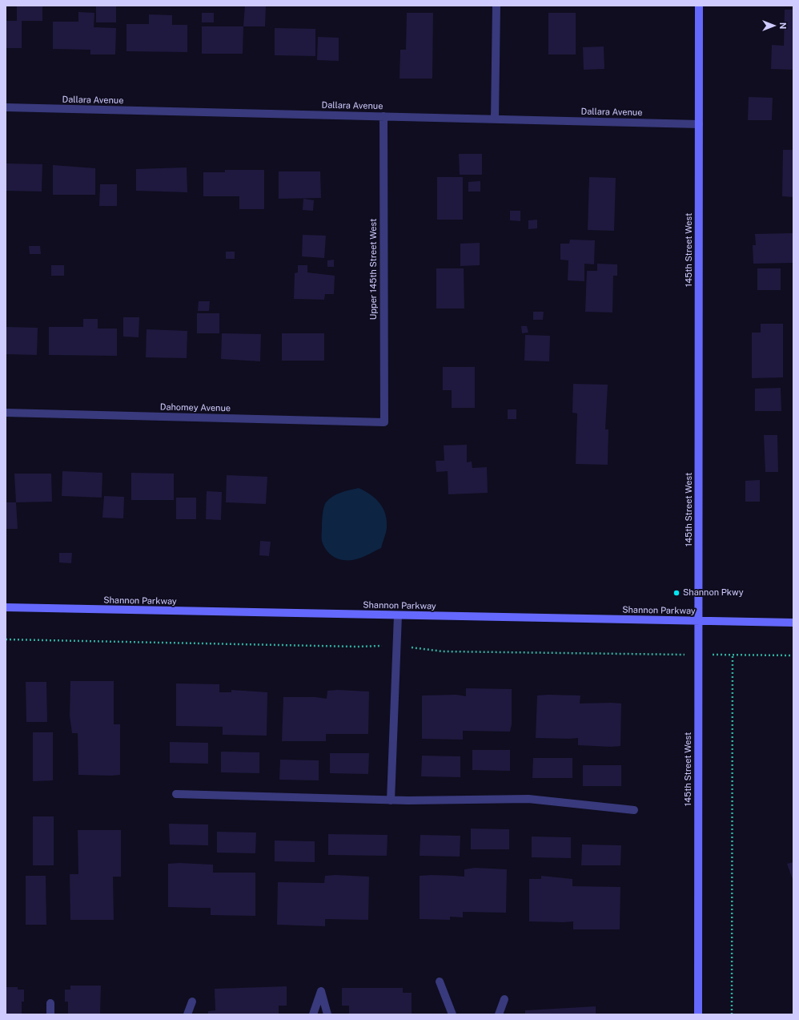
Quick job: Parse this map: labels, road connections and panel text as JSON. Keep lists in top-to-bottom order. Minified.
{"streets":{"street":["Dallara Avenue","145th Street West","Upper 145th Street West","Dahomey Avenue","Shannon Parkway"]},"crossings":[["Dallara Avenue","145th Street West"],["Dallara Avenue","Upper 145th Street West"],["145th Street West","Shannon Parkway"],["Upper 145th Street West","Dahomey Avenue"]],"places":["Shannon Pkwy"],"north":"right"}
